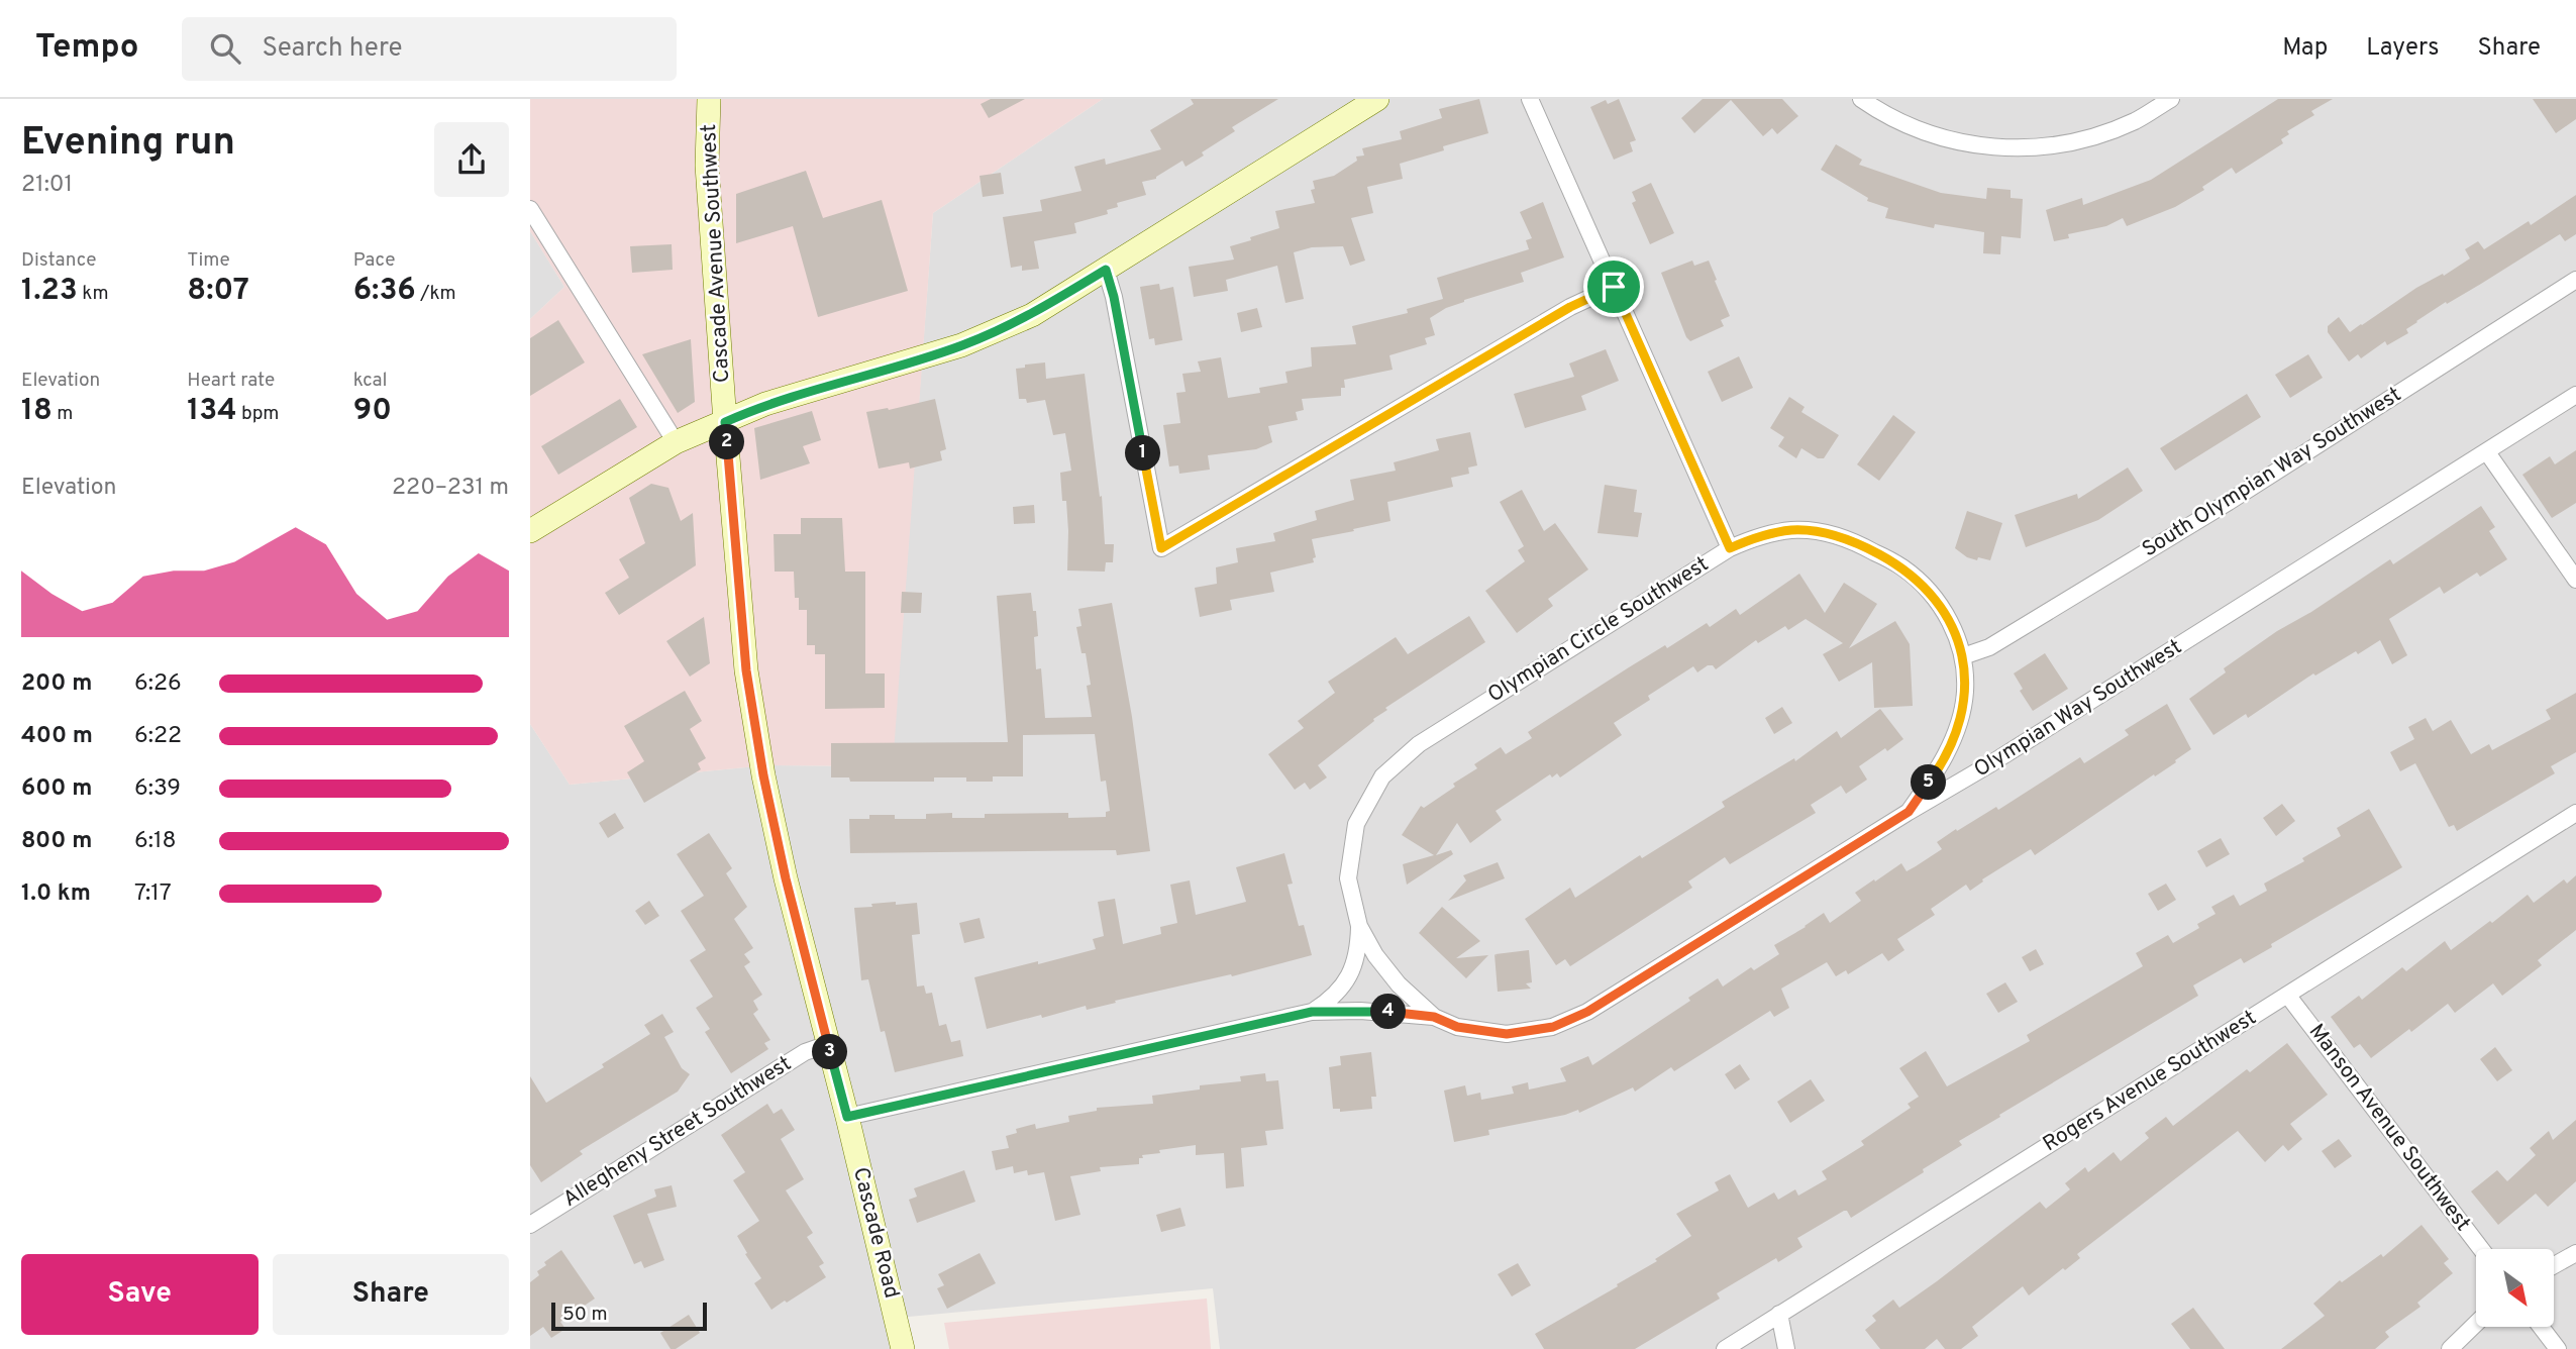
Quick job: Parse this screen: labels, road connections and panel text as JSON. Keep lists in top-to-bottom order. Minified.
{"streets":{"main road":["Cascade Avenue Southwest","Cascade Road"],"street":["South Olympian Way Southwest","Olympian Circle Southwest","Olympian Way Southwest","Rogers Avenue Southwest","Manson Avenue Southwest","Allegheny Street Southwest"]},"crossings":[["Cascade Avenue Southwest","Olympian Way Southwest"],["Cascade Avenue Southwest","Allegheny Street Southwest"],["Cascade Avenue Southwest","Cascade Road"],["South Olympian Way Southwest","Olympian Circle Southwest"],["Olympian Circle Southwest","Olympian Way Southwest"],["Olympian Way Southwest","Cascade Road"],["Rogers Avenue Southwest","Manson Avenue Southwest"]],"scale_bar":"50 m","north":"bottom right","page":{"header":"Tempo","search":"Search here","nav":["Map","Layers","Share"],"heading":["Evening run","21:01"],"stats":[["Distance","1.23 km"],["Time","8:07"],["Pace","6:36 /km"],["Elevation","18 m"],["Heart rate","134 bpm"],["kcal","90"]],"pins":["2","1","5","4","3"],"chart":["Elevation","220–231 m"],"list":[{"name":"200 m","note":"6:26"},{"name":"400 m","note":"6:22"},{"name":"600 m","note":"6:39"},{"name":"800 m","note":"6:18"},{"name":"1.0 km","note":"7:17"}],"buttons":["Save","Share"],"scale":"50 m"}}
